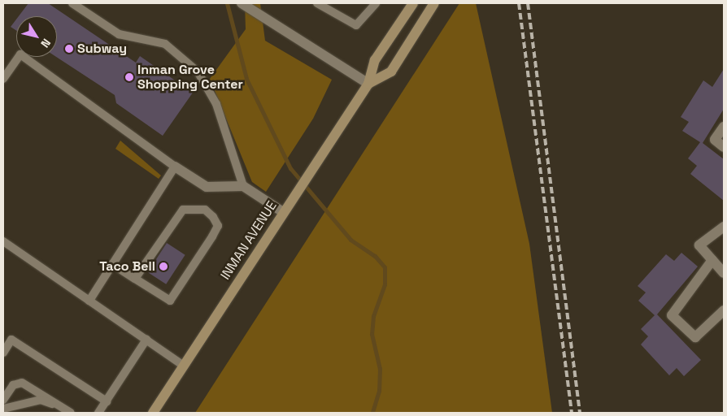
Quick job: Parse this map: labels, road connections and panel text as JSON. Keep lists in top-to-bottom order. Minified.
{"streets":{"main road":["INMAN AVENUE"]},"places":["Subway","Inman Grove Shopping Center","Taco Bell"],"north":"bottom right"}
